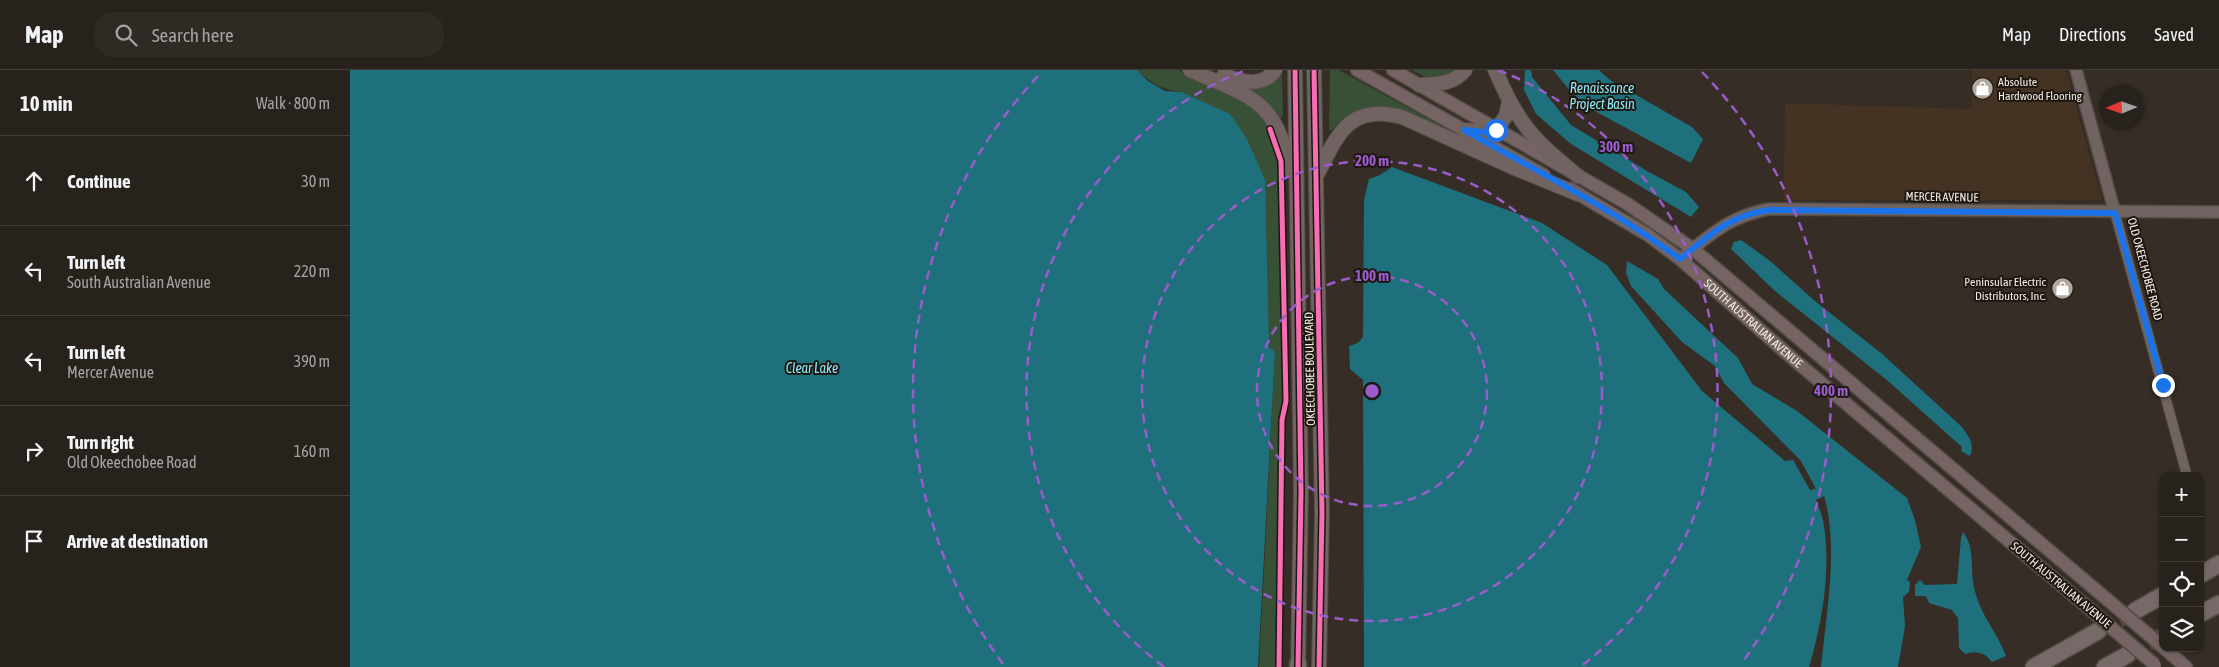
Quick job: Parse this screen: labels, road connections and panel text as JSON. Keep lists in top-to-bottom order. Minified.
{"streets":{"main road":["SOUTH AUSTRALIAN AVENUE","OKEECHOBEE BOULEVARD"],"street":["MERCER AVENUE","OLD OKEECHOBEE ROAD"]},"crossings":[["MERCER AVENUE","OLD OKEECHOBEE ROAD"],["MERCER AVENUE","SOUTH AUSTRALIAN AVENUE"]],"water":["Renaissance Project Basin","Clear Lake"],"places":{"shop":["Absolute Hardwood Flooring","Peninsular Electric Distributors, Inc."]},"north":"left","page":{"header":"Map","search":"Search here","nav":["Map","Directions","Saved"],"heading":["10 min","Walk · 800 m"],"list":[["Continue","30 m"],["Turn left","South Australian Avenue","220 m"],["Turn left","Mercer Avenue","390 m"],["Turn right","Old Okeechobee Road","160 m"],"Arrive at destination"],"map_buttons":["+","−"]},"rings":["300 m","200 m","100 m","400 m"]}
